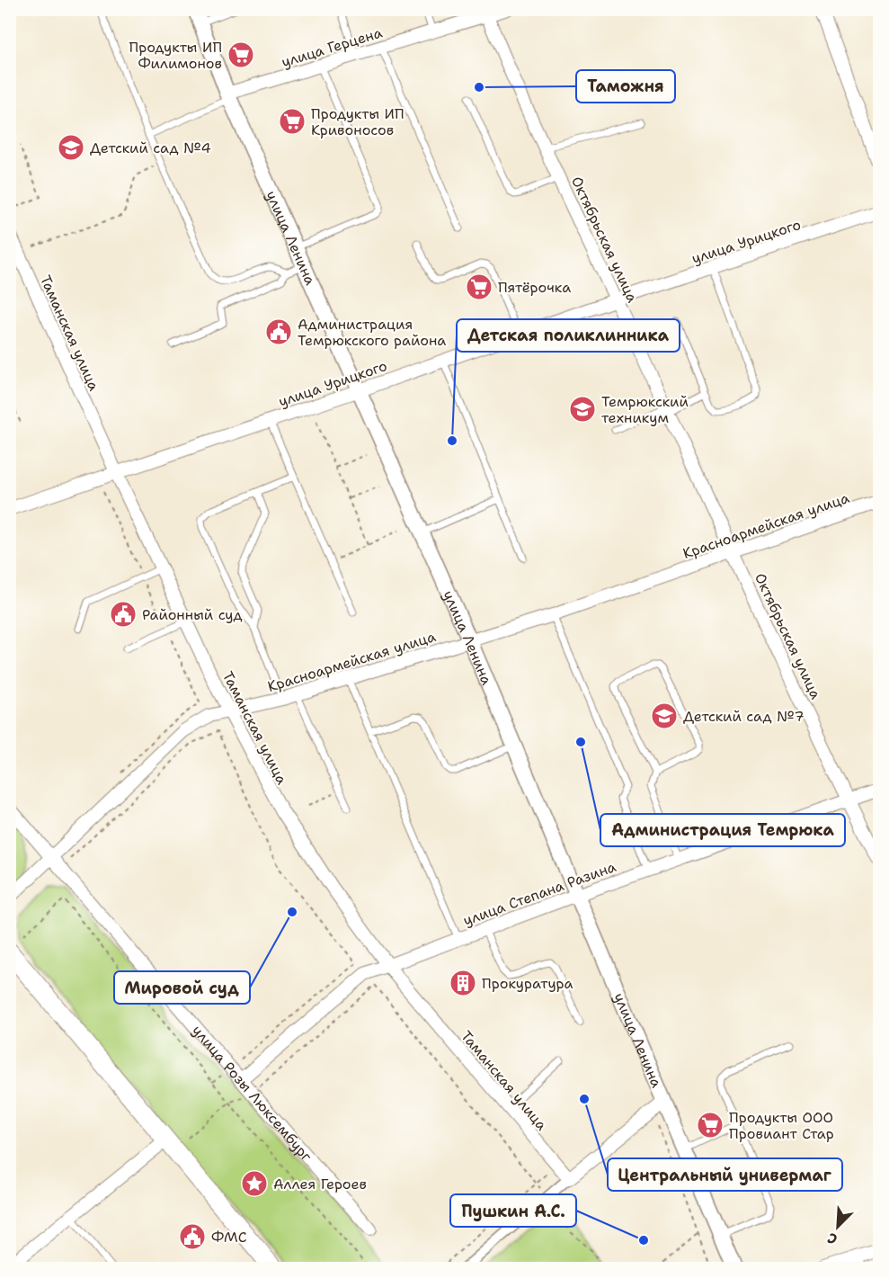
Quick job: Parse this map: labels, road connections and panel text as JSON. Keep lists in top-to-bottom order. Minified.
{"streets":{"street":["улица Герцена","улица Ленина","Октябрьская улица","улица Урицкого","Таманская улица","Красноармейская улица","улица Степана Разина","улица Розы Люксембург"]},"crossings":[["улица Герцена","улица Ленина"],["улица Герцена","Октябрьская улица"],["улица Ленина","улица Урицкого"],["улица Ленина","Красноармейская улица"],["улица Ленина","улица Степана Разина"],["Октябрьская улица","улица Урицкого"],["Октябрьская улица","Красноармейская улица"],["Октябрьская улица","улица Степана Разина"],["улица Урицкого","Таманская улица"],["Таманская улица","Красноармейская улица"],["Таманская улица","улица Степана Разина"],["Красноармейская улица","улица Розы Люксембург"],["улица Степана Разина","улица Розы Люксембург"]],"places":{"supermarket":["Продукты ИП Филимонов","Продукты ИП Кривоносов","Пятёрочка","Продукты ООО Провиант Стар"],"other":["Таможня","Детская поликлинника","Администрация Темрюка","Мировой суд","Центральный универмаг","Пушкин А.С."],"school or university":["Детский сад №4","Темрюкский техникум","Детский сад №7"],"public building":["Администрация Темрюкского района","Районный суд","ФМС"],"building":["Прокуратура"],"place":["Аллея Героев"]},"north":"bottom left"}
